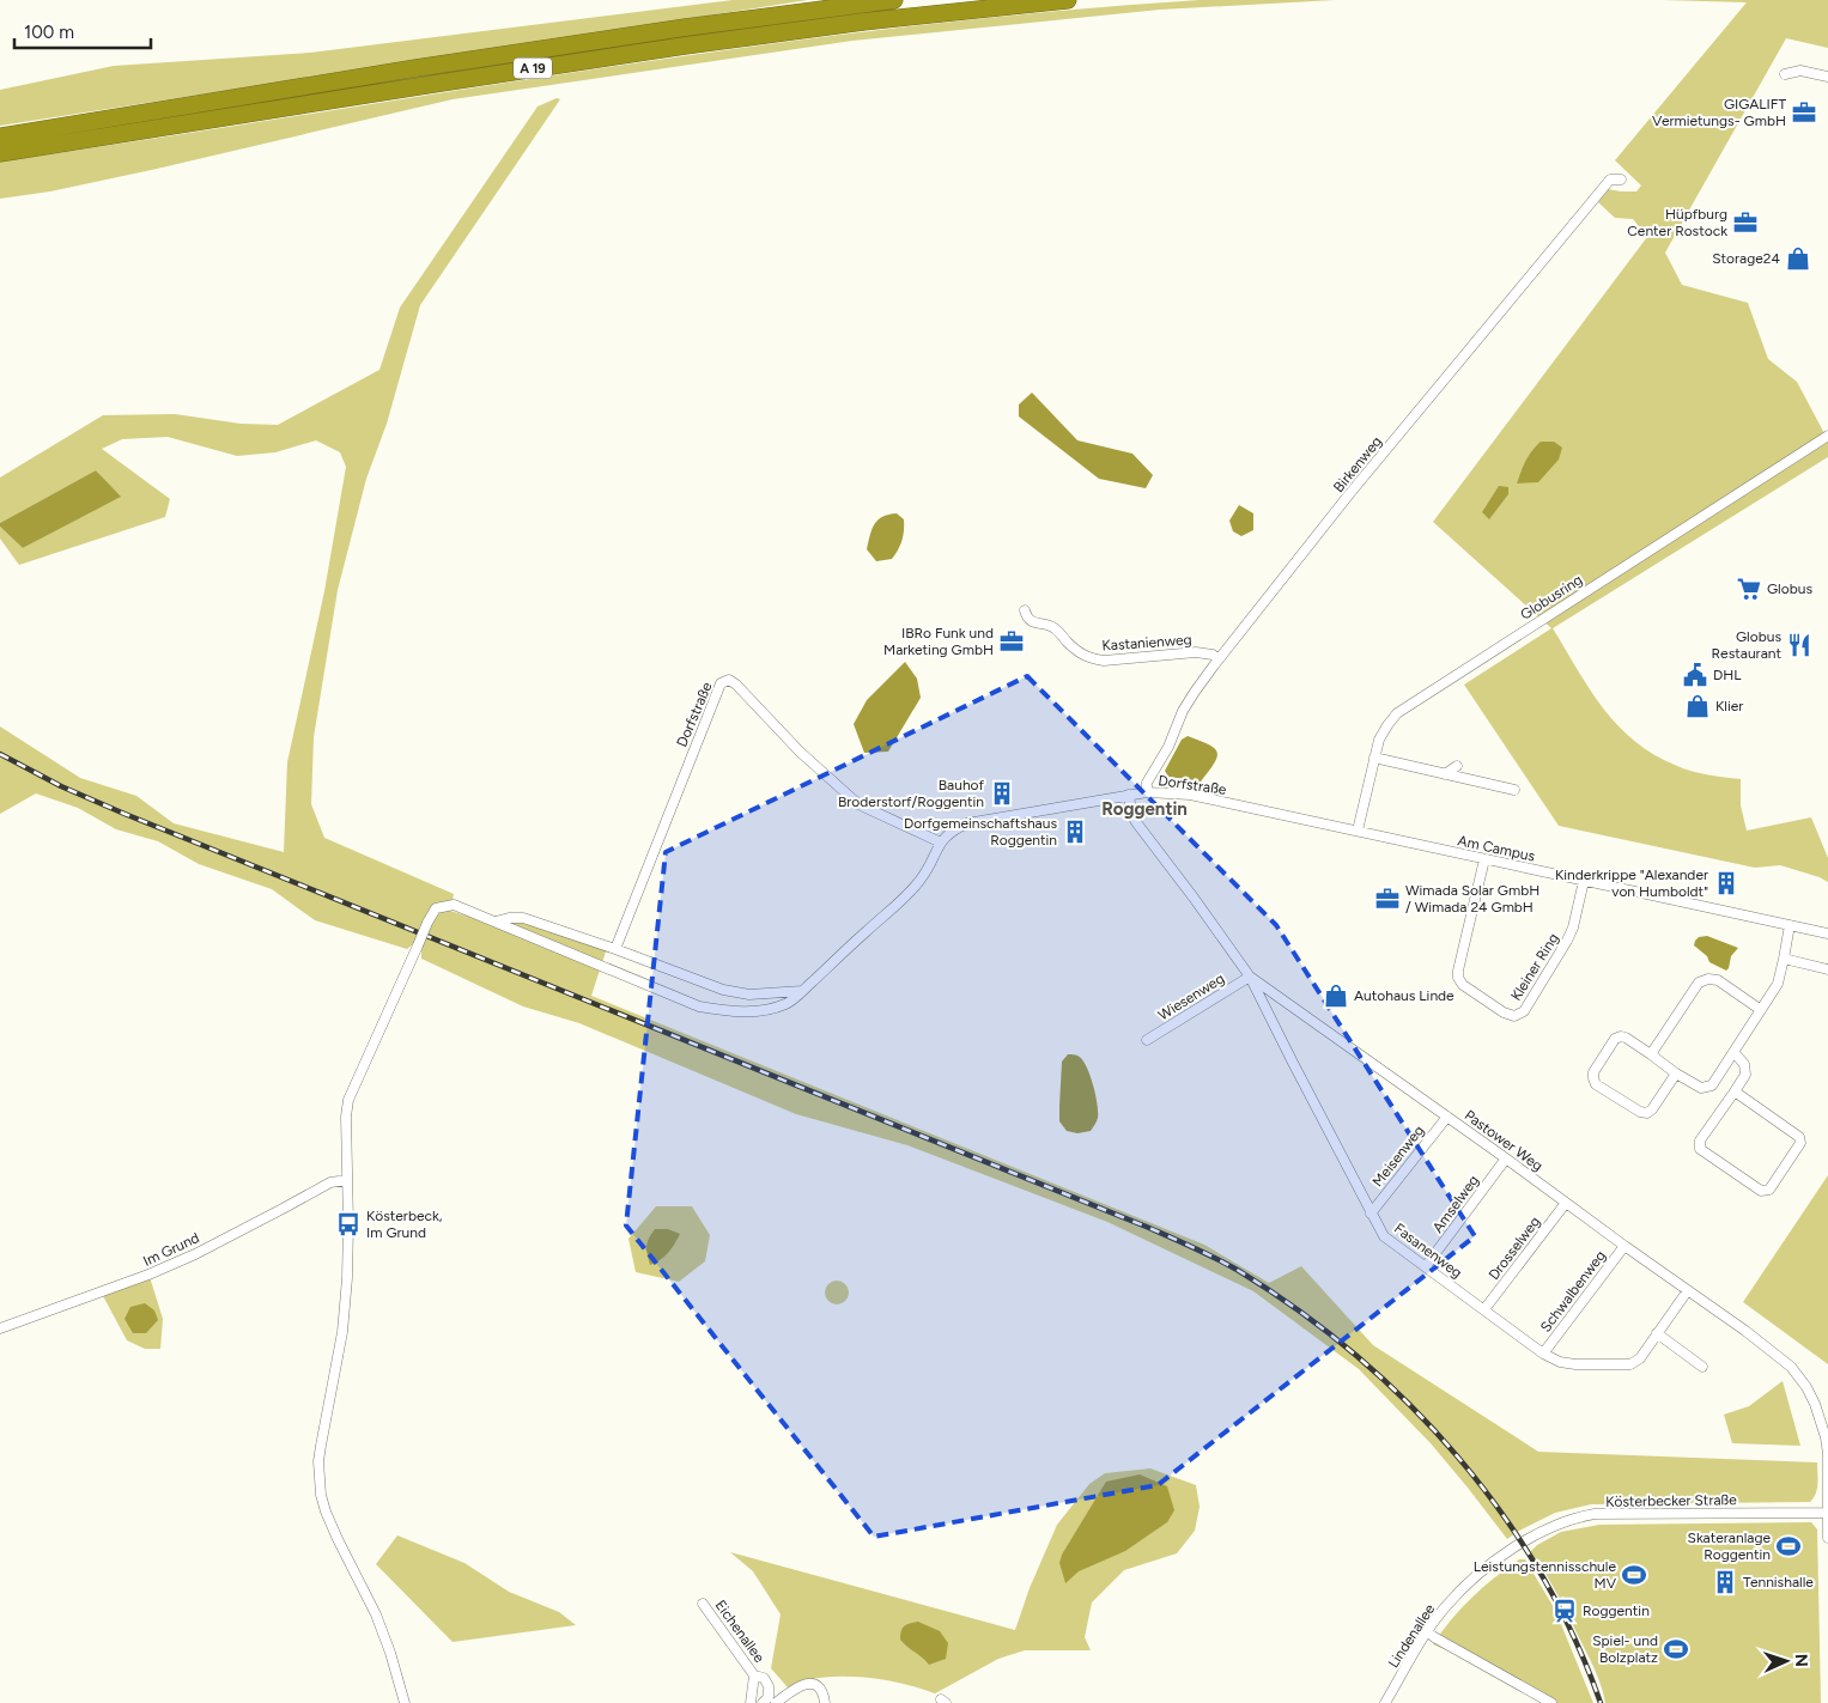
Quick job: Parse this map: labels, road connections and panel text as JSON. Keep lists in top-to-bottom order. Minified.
{"streets":{"highway":["A 19"],"street":["Birkenweg","Globusring","Kastanienweg","Dorfstraße","Am Campus","Kleiner Ring","Wiesenweg","Pastower Weg","Meisenweg","Amselweg","Drosselweg","Im Grund","Fasanenweg","Schwalbenweg","Kösterbecker Straße","Eichenallee","Lindenallee"]},"crossings":[["Birkenweg","Kastanienweg"],["Birkenweg","Dorfstraße"],["Globusring","Dorfstraße"],["Dorfstraße","Am Campus"],["Dorfstraße","Pastower Weg"],["Dorfstraße","Im Grund"],["Am Campus","Kleiner Ring"],["Wiesenweg","Pastower Weg"],["Wiesenweg","Fasanenweg"],["Pastower Weg","Meisenweg"],["Pastower Weg","Amselweg"],["Pastower Weg","Drosselweg"],["Pastower Weg","Fasanenweg"],["Pastower Weg","Schwalbenweg"],["Pastower Weg","Kösterbecker Straße"],["Meisenweg","Fasanenweg"],["Amselweg","Fasanenweg"],["Drosselweg","Fasanenweg"],["Fasanenweg","Schwalbenweg"],["Kösterbecker Straße","Lindenallee"]],"districts":["Roggentin"],"places":{"office":["GIGALIFT Vermietungs- GmbH","Hüpfburg Center Rostock","IBRo Funk und Marketing GmbH","Wimada Solar GmbH / Wimada 24 GmbH"],"shop":["Storage24","Klier","Autohaus Linde"],"supermarket":["Globus"],"restaurant":["Globus Restaurant"],"public building":["DHL"],"building":["Bauhof Broderstorf/Roggentin","Dorfgemeinschaftshaus Roggentin","Kinderkrippe \"Alexander von Humboldt\"","Tennishalle"],"bus stop":["Kösterbeck, Im Grund"],"sports":["Skateranlage Roggentin","Leistungstennisschule MV","Spiel- und Bolzplatz"],"station":["Roggentin"]},"scale_bar":"100 m","north":"right"}
